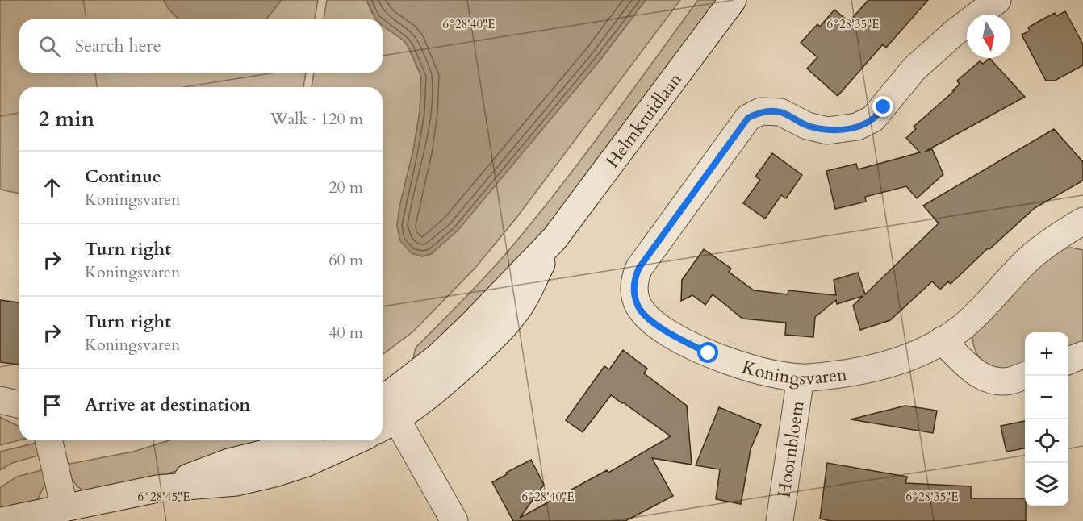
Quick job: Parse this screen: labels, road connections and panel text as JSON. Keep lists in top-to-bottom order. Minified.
{"streets":{"street":["Helmkruidlaan","Koningsvaren","Hoornbloem"]},"crossings":[["Koningsvaren","Hoornbloem"]],"north":"bottom","page":{"search":"Search here","heading":["2 min","Walk · 120 m"],"list":[["Continue","Koningsvaren","20 m"],["Turn right","Koningsvaren","60 m"],["Turn right","Koningsvaren","40 m"],"Arrive at destination"],"map_buttons":["+","−"]},"coordinates":["6°28'40\"E","6°28'35\"E","6°28'45\"E"]}
